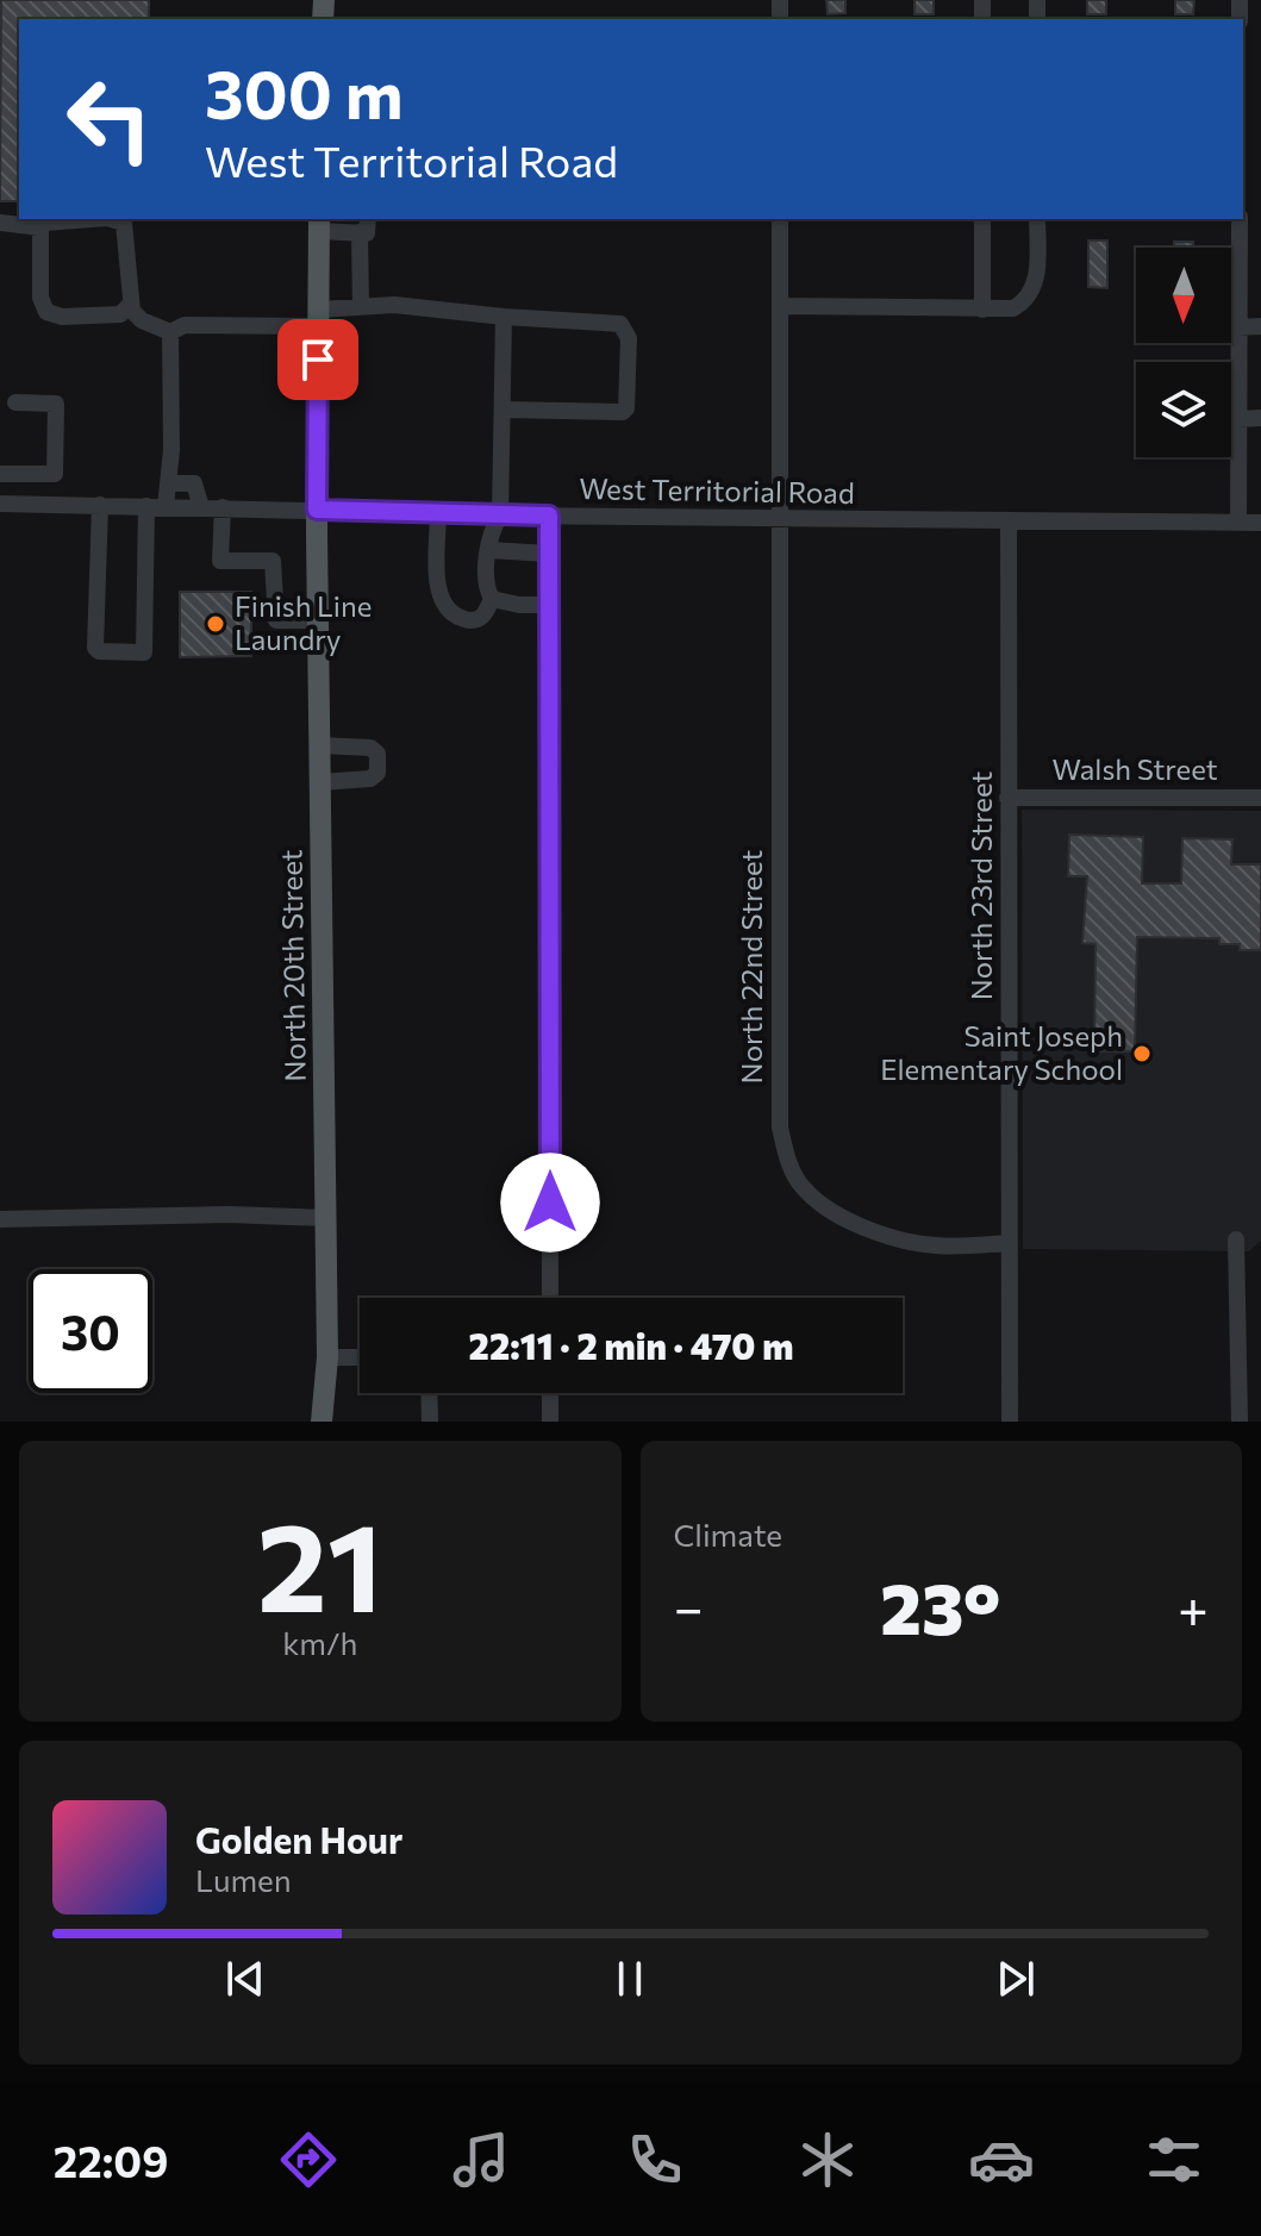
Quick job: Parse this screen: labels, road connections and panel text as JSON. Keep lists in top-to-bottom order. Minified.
{"streets":{"main road":["North 20th Street"],"street":["West Territorial Road","Walsh Street","North 23rd Street","North 22nd Street"]},"crossings":[["West Territorial Road","North 23rd Street"],["West Territorial Road","North 20th Street"],["West Territorial Road","North 22nd Street"],["Walsh Street","North 23rd Street"],["North 23rd Street","North 22nd Street"]],"places":["Finish Line Laundry","Saint Joseph Elementary School"],"north":"bottom","page":{"turn":["300 m","West Territorial Road"],"limit":"30","trip":"22:11 · 2 min · 470 m","tile":[["21","km/h"],"Climate"],"heat":["−","23°","+"],"song":["Golden Hour","Lumen"],"tabs":"22:09"}}
